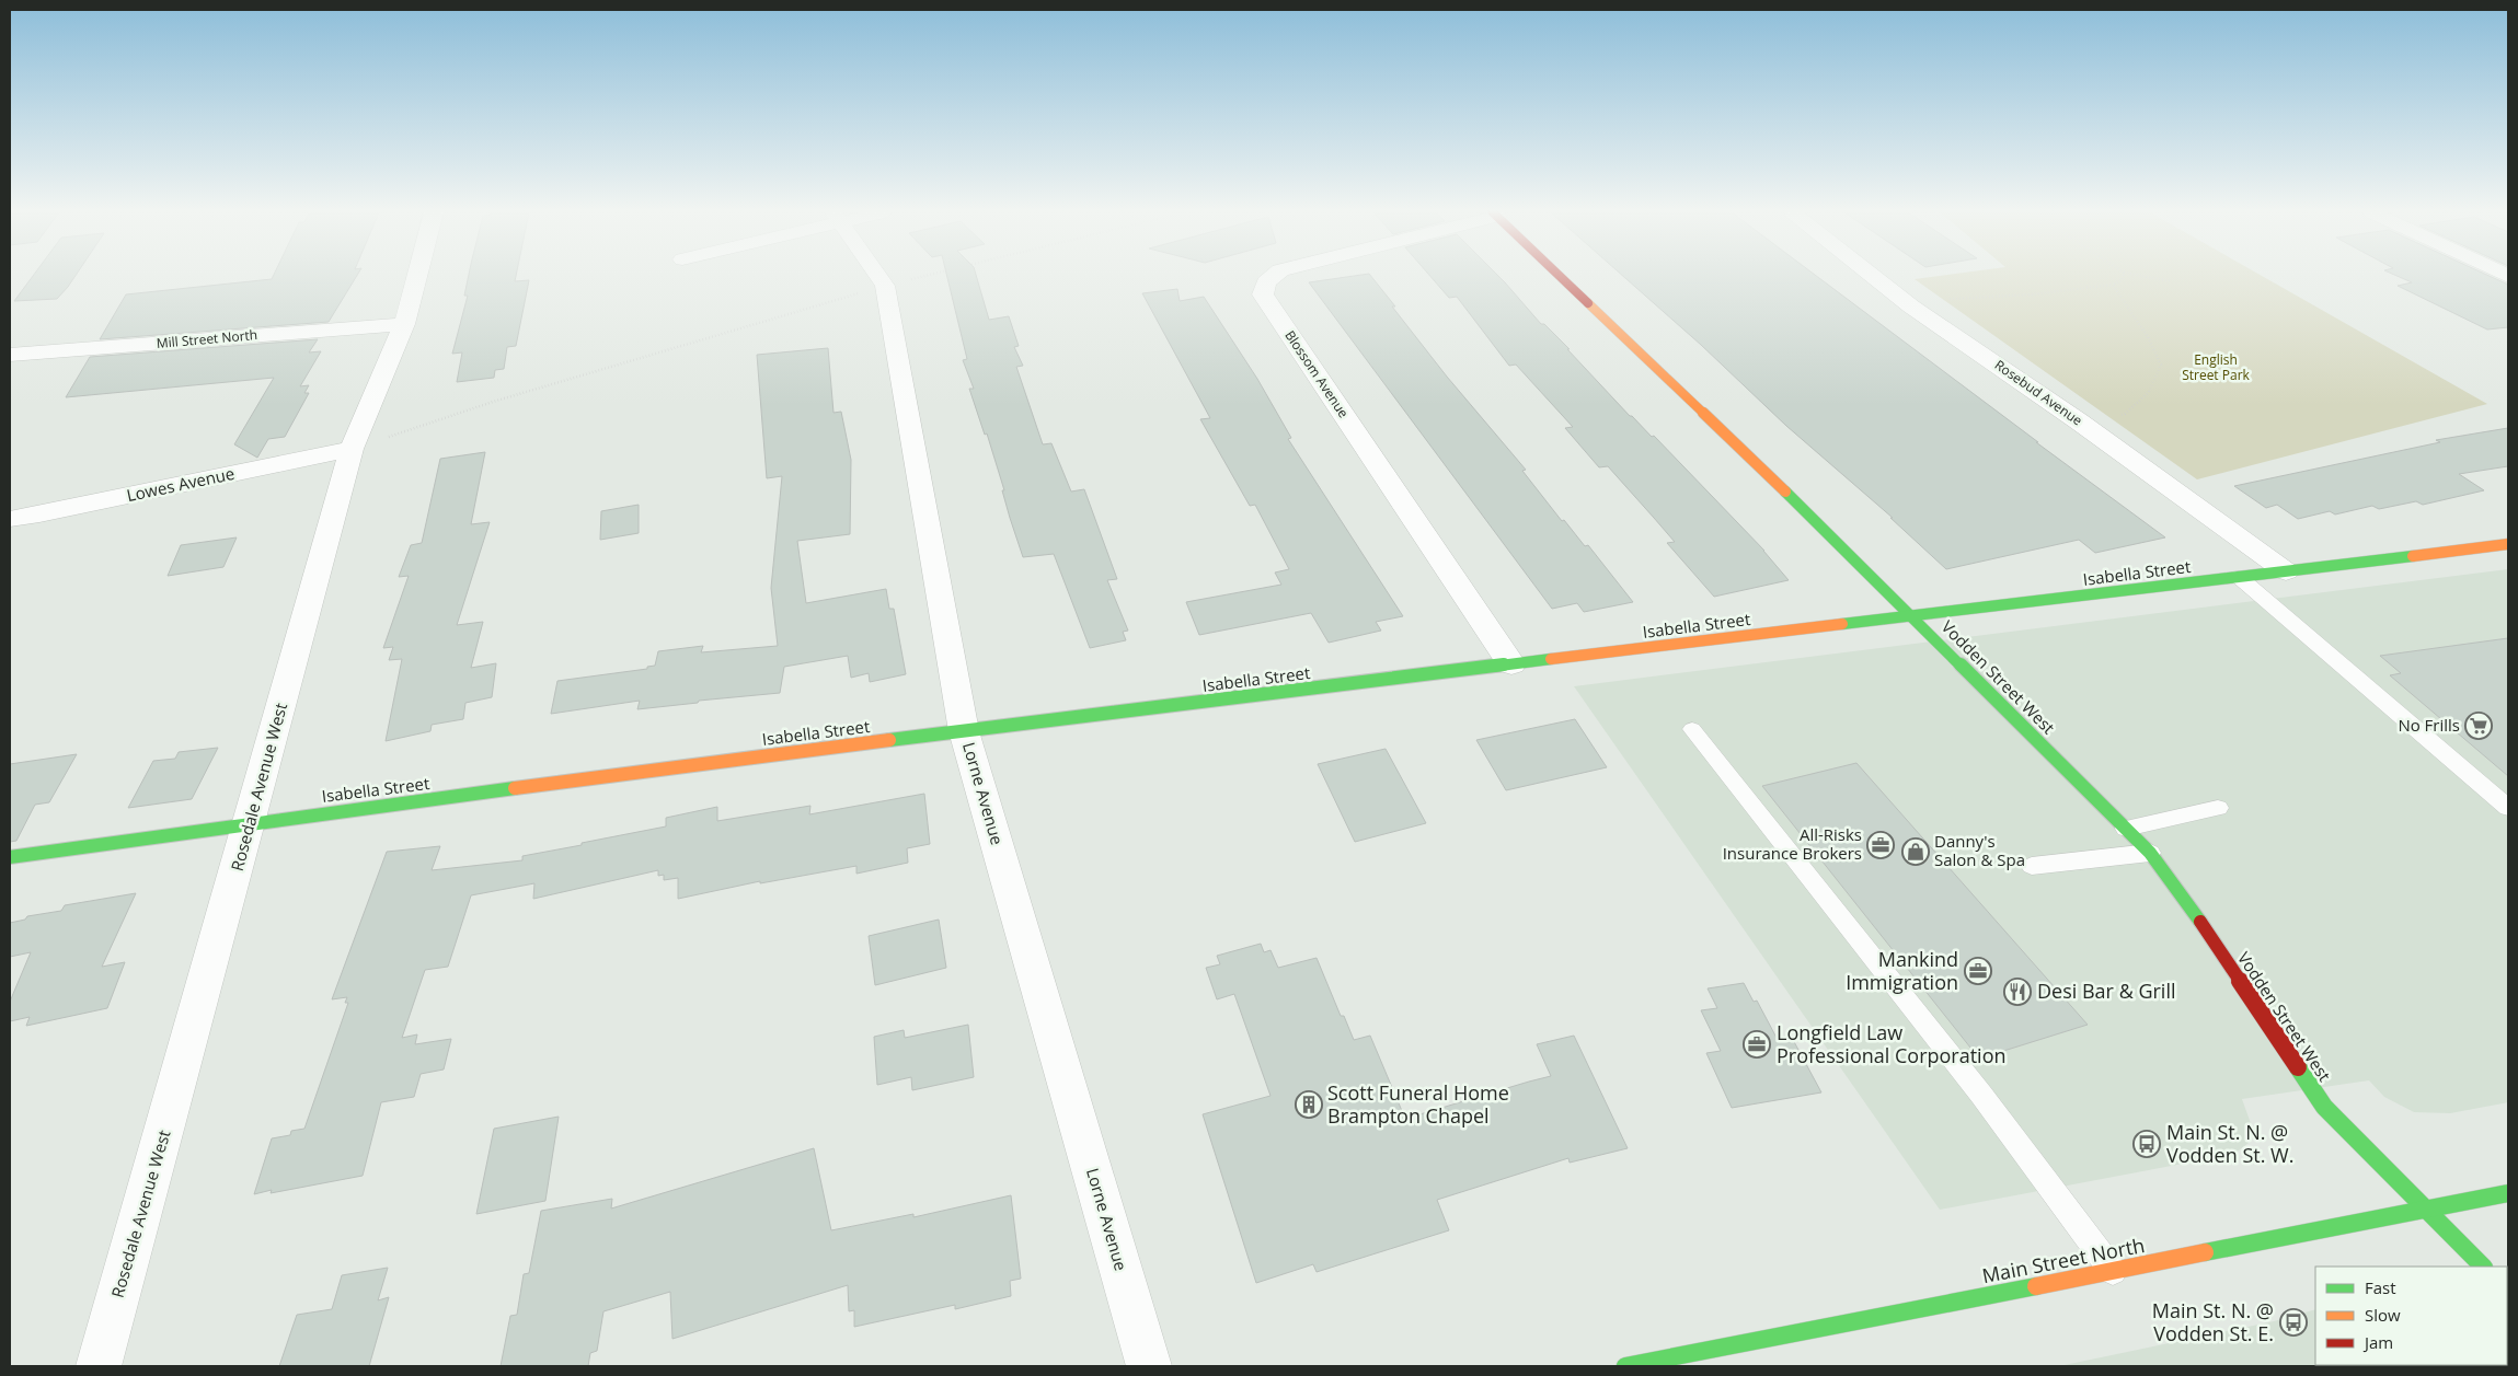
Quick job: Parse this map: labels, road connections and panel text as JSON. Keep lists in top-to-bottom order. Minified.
{"streets":{"street":["Mill Street North","Blossom Avenue","Rosebud Avenue","Lowes Avenue","Isabella Street","Vodden Street West","Rosedale Avenue West","Lorne Avenue","Main Street North"]},"crossings":[["Mill Street North","Rosedale Avenue West"],["Blossom Avenue","Isabella Street"],["Rosebud Avenue","Isabella Street"],["Lowes Avenue","Rosedale Avenue West"],["Isabella Street","Vodden Street West"],["Isabella Street","Rosedale Avenue West"],["Isabella Street","Lorne Avenue"],["Vodden Street West","Main Street North"]],"parks":["English Street Park"],"places":{"supermarket":["No Frills"],"office":["All-Risks Insurance Brokers","Mankind Immigration","Longfield Law Professional Corporation"],"shop":["Danny's Salon & Spa"],"restaurant":["Desi Bar & Grill"],"building":["Scott Funeral Home Brampton Chapel"],"bus stop":["Main St. N. @ Vodden St. W.","Main St. N. @ Vodden St. E."]},"legend":["Fast","Slow","Jam"]}
